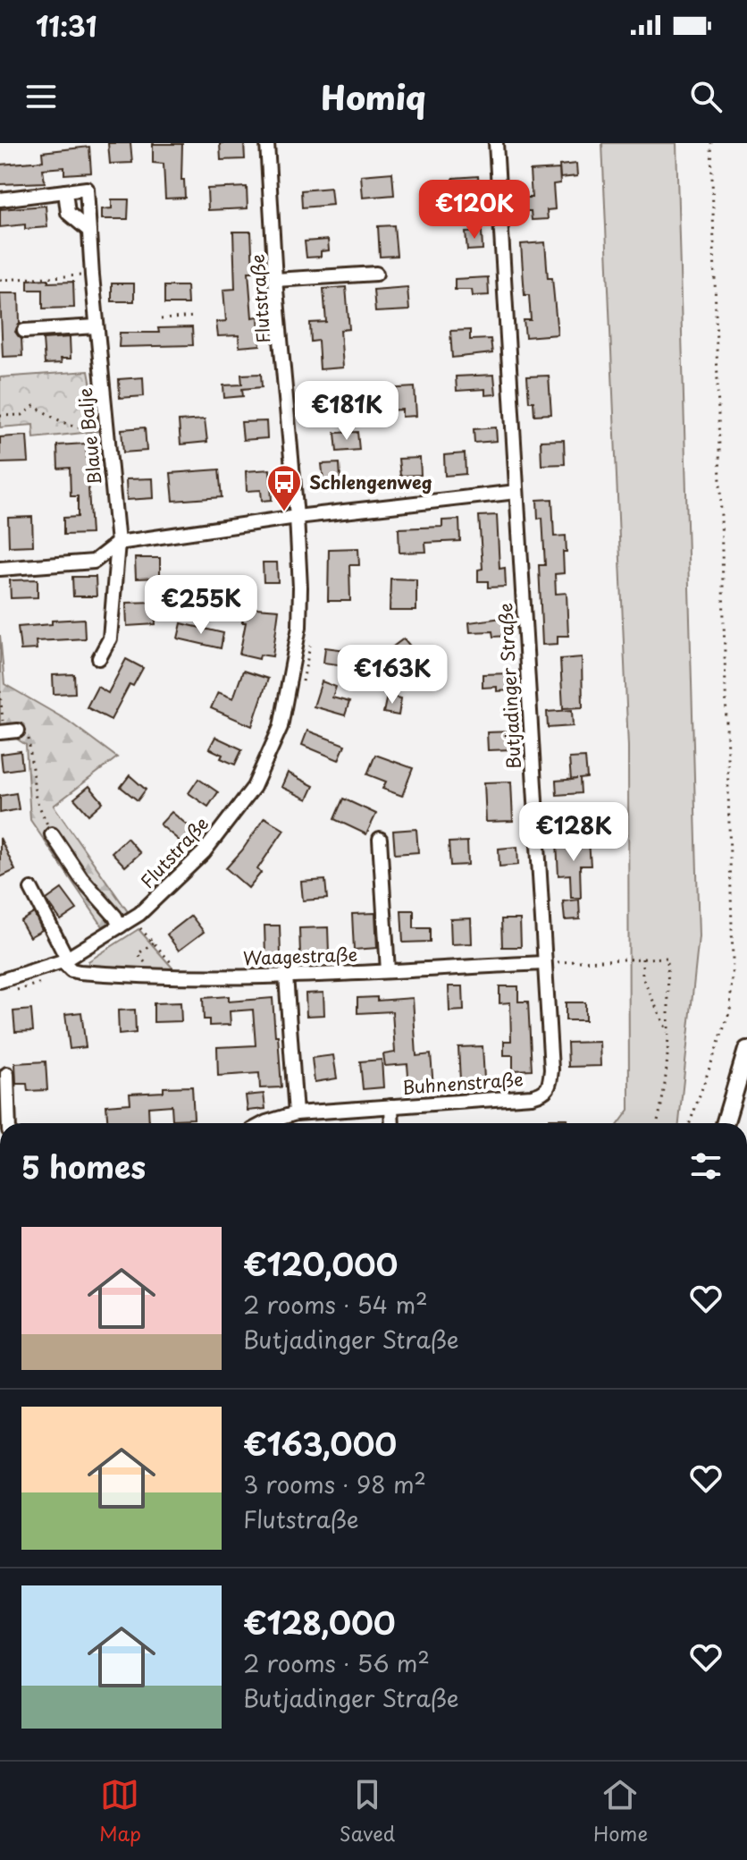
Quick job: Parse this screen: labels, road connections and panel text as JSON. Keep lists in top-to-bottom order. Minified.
{"streets":{"street":["Flutstraße","Blaue Balje","Butjadinger Straße","Waagestraße","Buhnenstraße"]},"crossings":[["Flutstraße","Waagestraße"],["Butjadinger Straße","Waagestraße"],["Butjadinger Straße","Buhnenstraße"],["Waagestraße","Buhnenstraße"]],"places":{"bus stop":["Schlengenweg"]},"page":{"status":"11:31","header":"Homiq","price":["€120K","€181K","€255K","€163K","€128K"],"heading":"5 homes","list":[{"name":"€120,000","note":"2 rooms · 54 m² · Butjadinger Straße"},{"name":"€163,000","note":"3 rooms · 98 m² · Flutstraße"},{"name":"€128,000","note":"2 rooms · 56 m² · Butjadinger Straße"}],"tabs":["Map","Saved","Home"]}}
